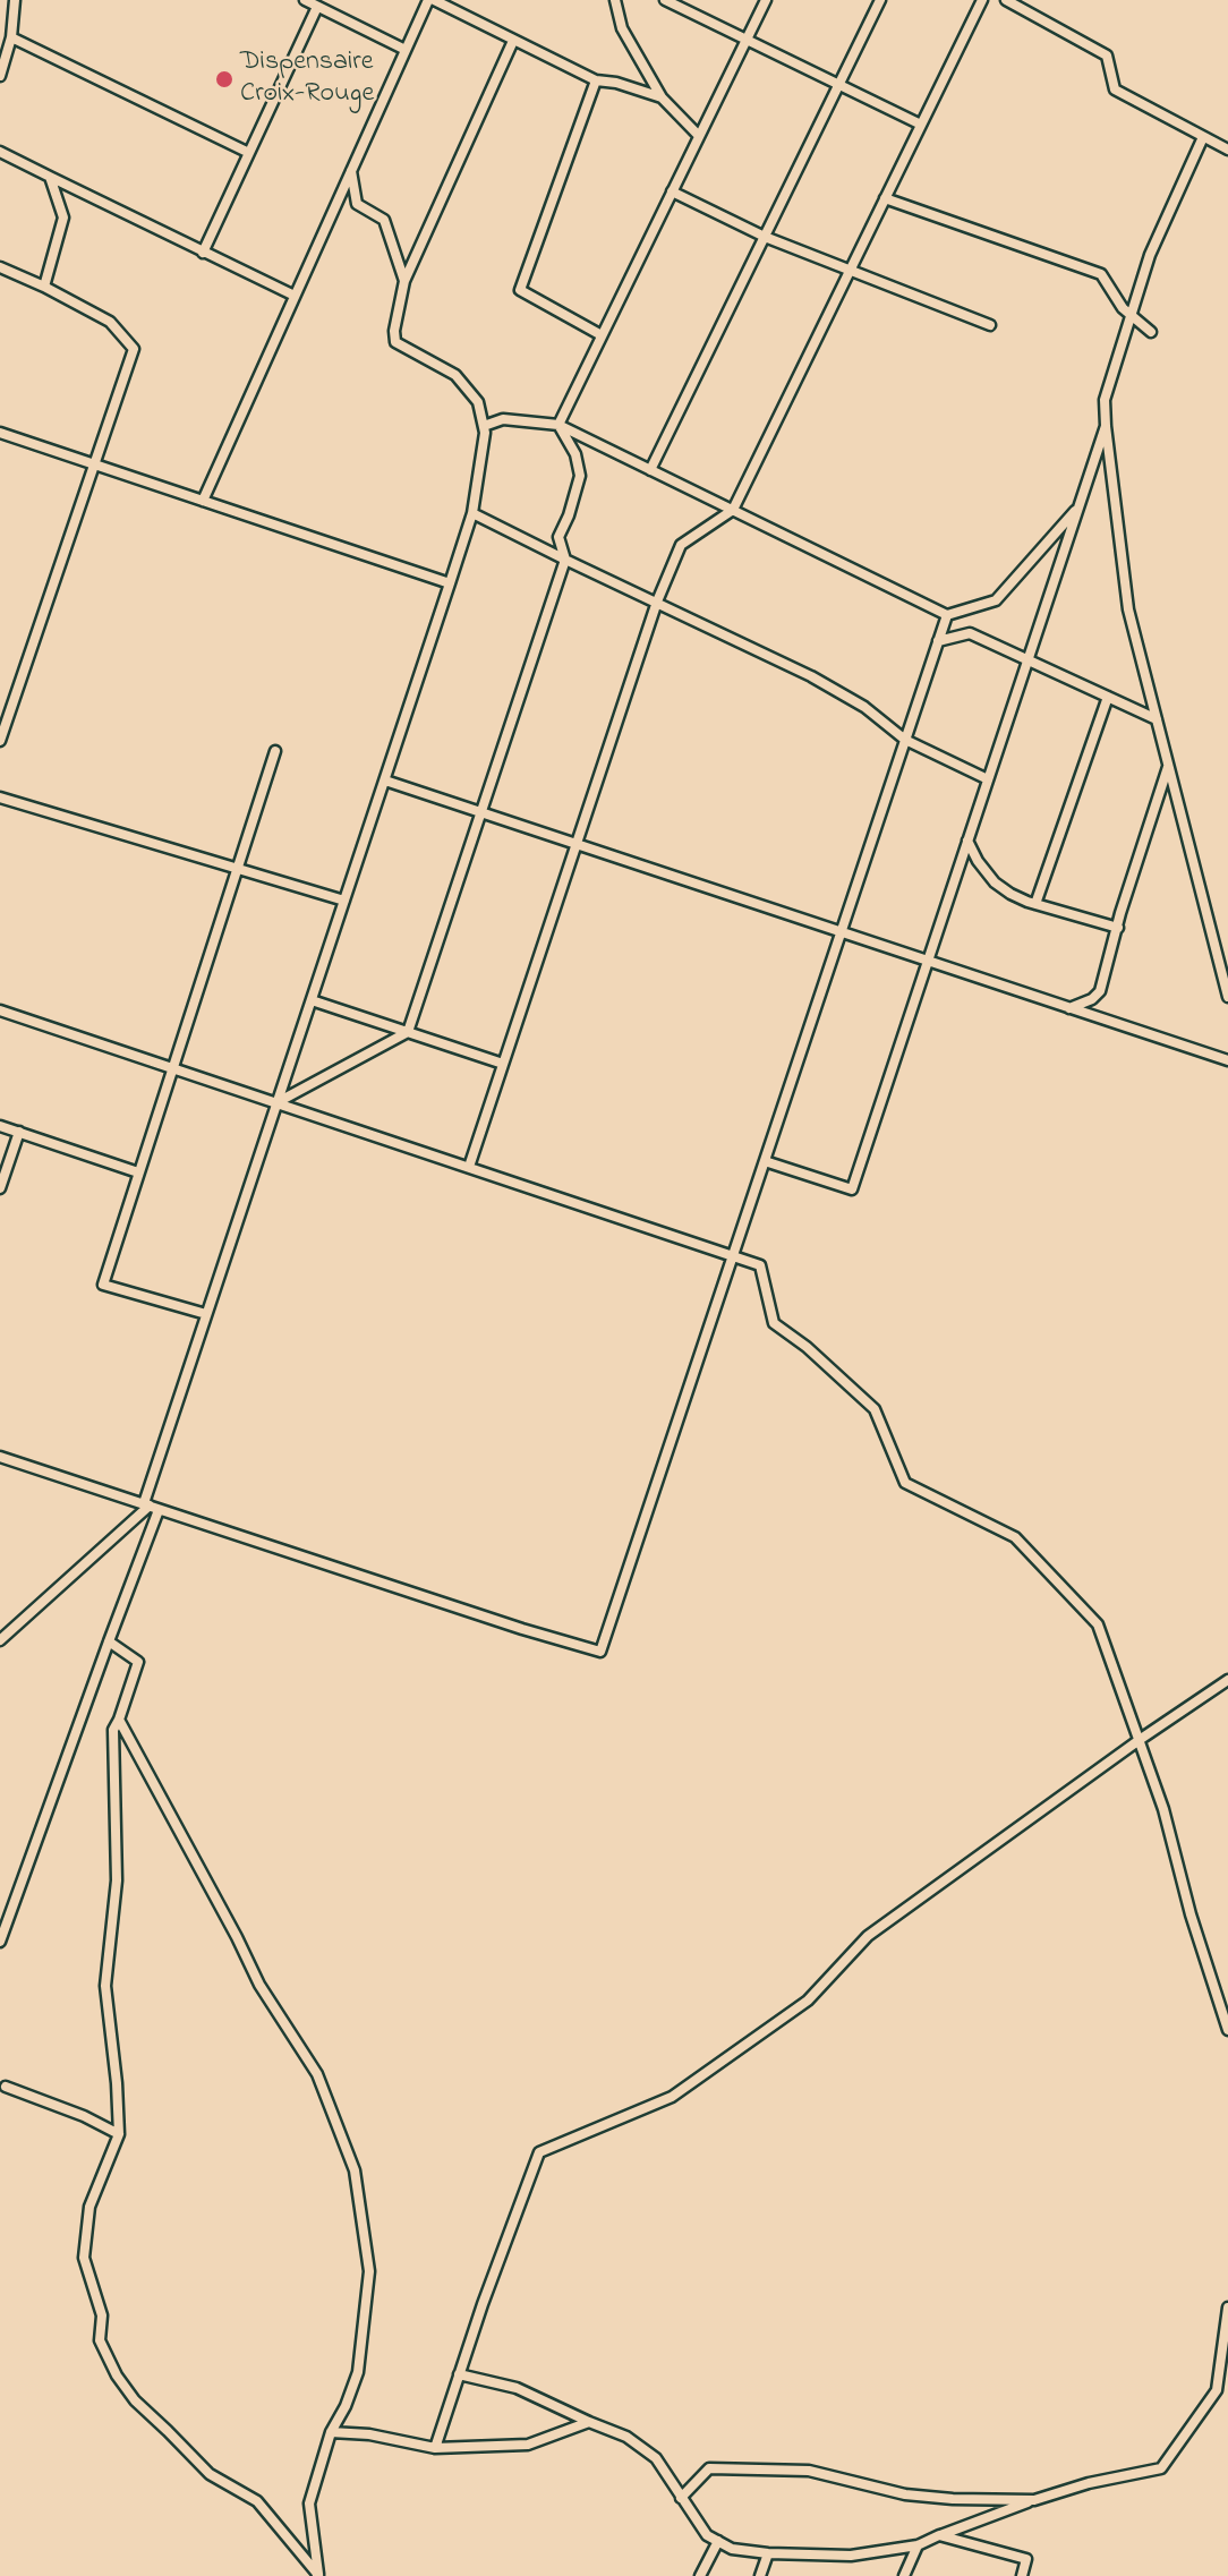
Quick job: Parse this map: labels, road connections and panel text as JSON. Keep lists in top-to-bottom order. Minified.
{"places":["Dispensaire Croix-Rouge"]}
